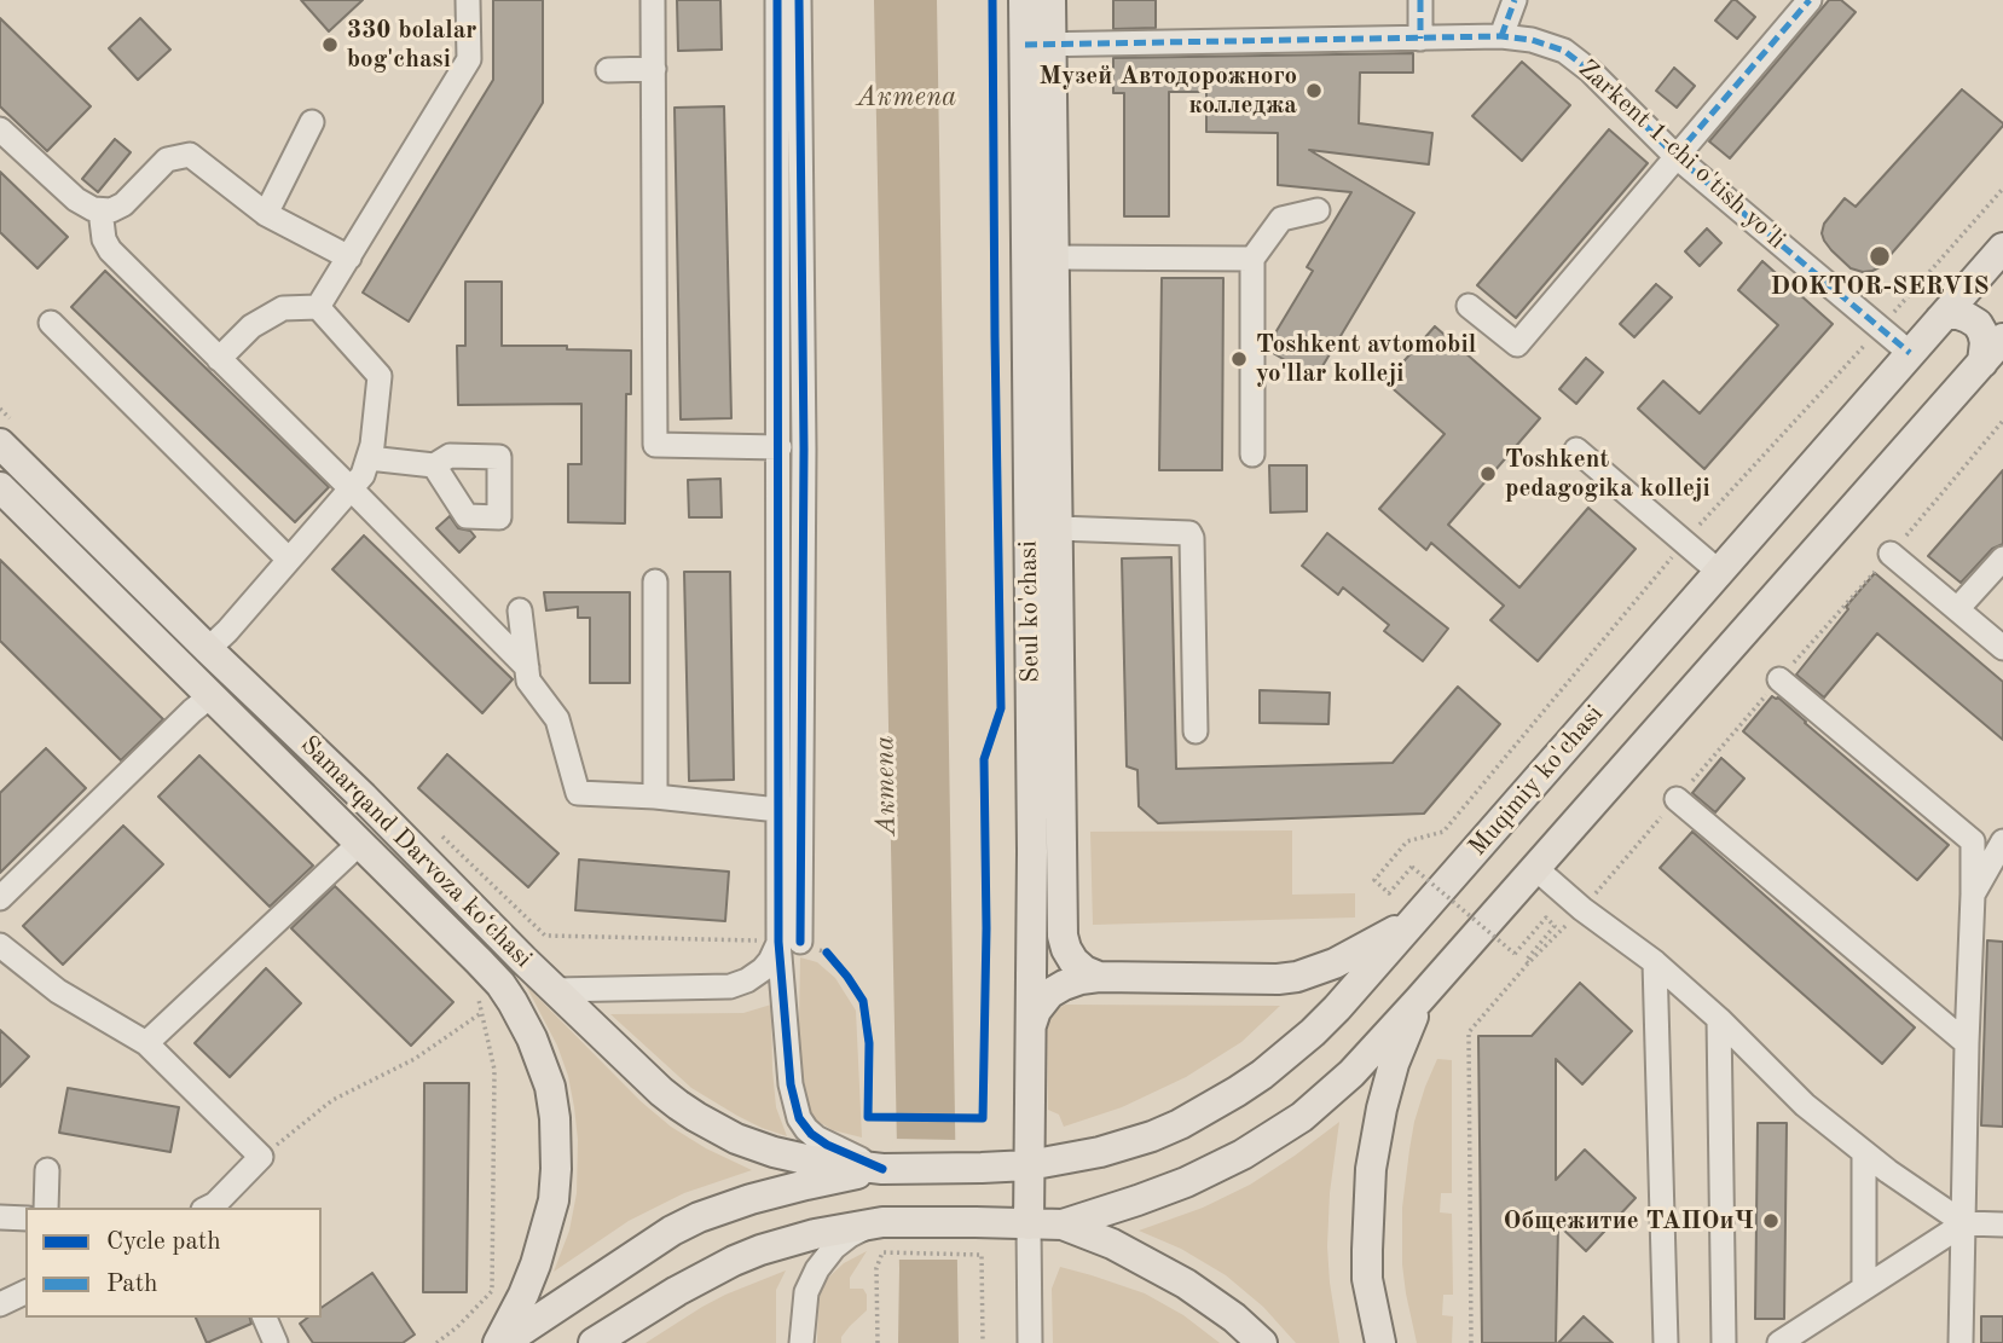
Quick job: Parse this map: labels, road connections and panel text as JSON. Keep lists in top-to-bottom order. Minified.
{"streets":{"main road":["Seul ko'chasi","Muqimiy ko'chasi","Samarqand Darvoza koʻchasi"],"street":["Zarkent 1-chi o'tish yo'li"]},"crossings":[["Zarkent 1-chi o'tish yo'li","Seul ko'chasi"],["Zarkent 1-chi o'tish yo'li","Muqimiy ko'chasi"],["Seul ko'chasi","Muqimiy ko'chasi"],["Muqimiy ko'chasi","Samarqand Darvoza koʻchasi"]],"water":["Актепа"],"places":["330 bolalar bog'chasi","Музей Автодорожного колледжа","DOKTOR-SERVIS","Toshkent avtomobil yo'llar kolleji","Toshkent pedagogika kolleji","Общежитие ТАПОиЧ"],"legend":["Cycle path","Path"]}
